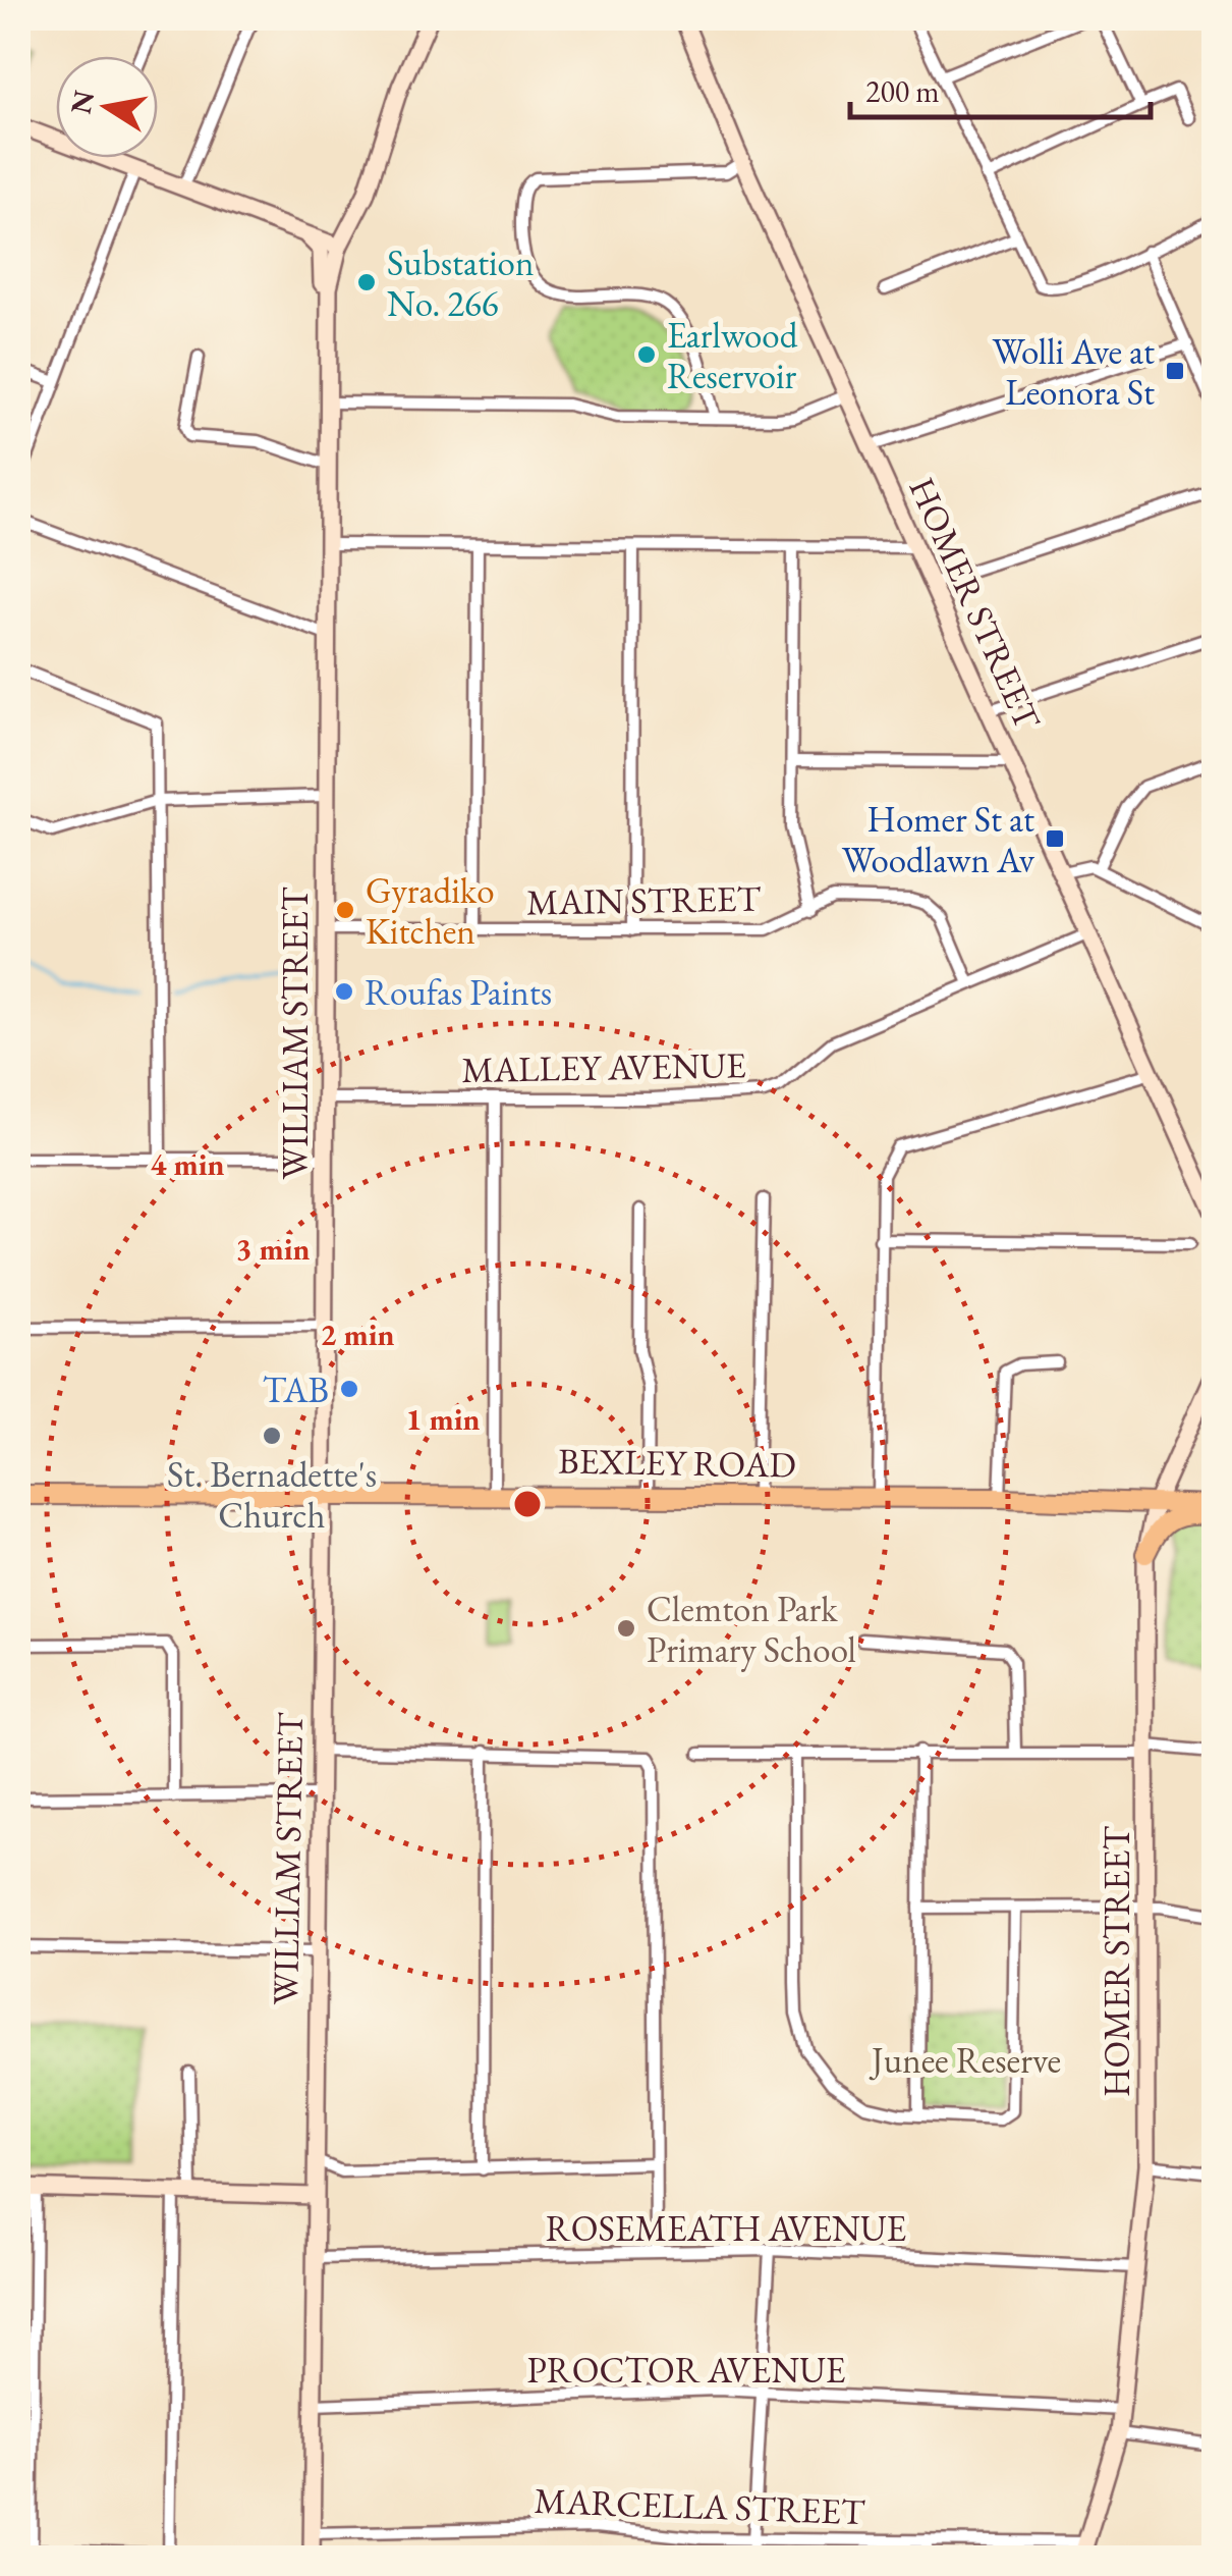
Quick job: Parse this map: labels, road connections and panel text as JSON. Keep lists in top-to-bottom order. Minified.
{"streets":{"main road":["BEXLEY ROAD"],"street":["HOMER STREET","MAIN STREET","WILLIAM STREET","MALLEY AVENUE","ROSEMEATH AVENUE","PROCTOR AVENUE","MARCELLA STREET"]},"crossings":[["HOMER STREET","MALLEY AVENUE"],["HOMER STREET","BEXLEY ROAD"],["HOMER STREET","ROSEMEATH AVENUE"],["HOMER STREET","PROCTOR AVENUE"],["HOMER STREET","MARCELLA STREET"],["MAIN STREET","WILLIAM STREET"],["MAIN STREET","MALLEY AVENUE"],["WILLIAM STREET","MALLEY AVENUE"],["WILLIAM STREET","BEXLEY ROAD"],["WILLIAM STREET","ROSEMEATH AVENUE"],["WILLIAM STREET","PROCTOR AVENUE"],["WILLIAM STREET","MARCELLA STREET"]],"parks":["Junee Reserve"],"places":{"other":["Substation No. 266","Earlwood Reservoir","Gyradiko Kitchen","Roufas Paints","TAB","St. Bernadette's Church","Clemton Park Primary School"],"transit":["Wolli Ave at Leonora St","Homer St at Woodlawn Av"]},"scale_bar":"200 m","north":"left","rings":["4 min","3 min","2 min","1 min"]}
